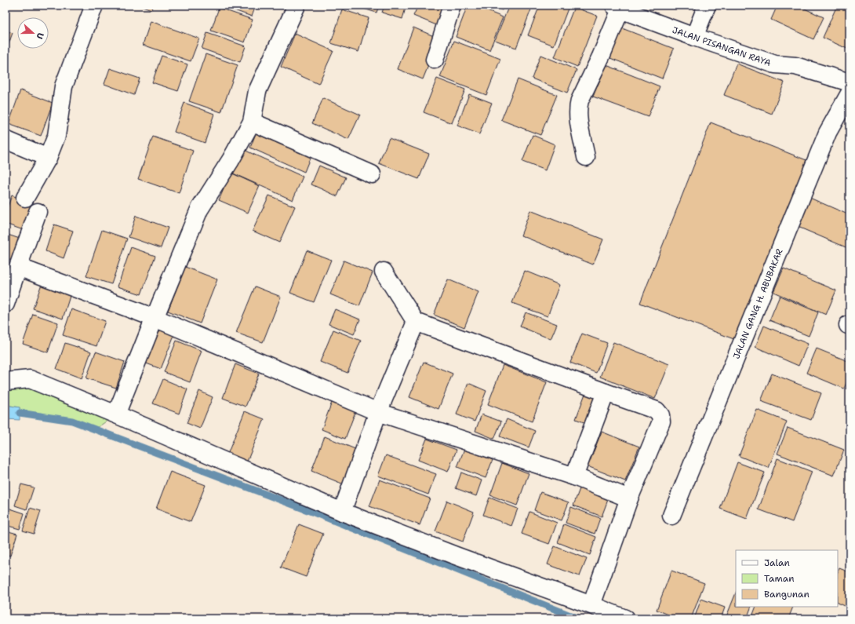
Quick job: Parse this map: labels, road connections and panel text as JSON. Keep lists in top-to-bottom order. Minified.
{"streets":{"street":["JALAN PISANGAN RAYA","JALAN GANG H. ABUBAKAR"]},"legend":["Jalan","Taman","Bangunan"],"north":"right"}
